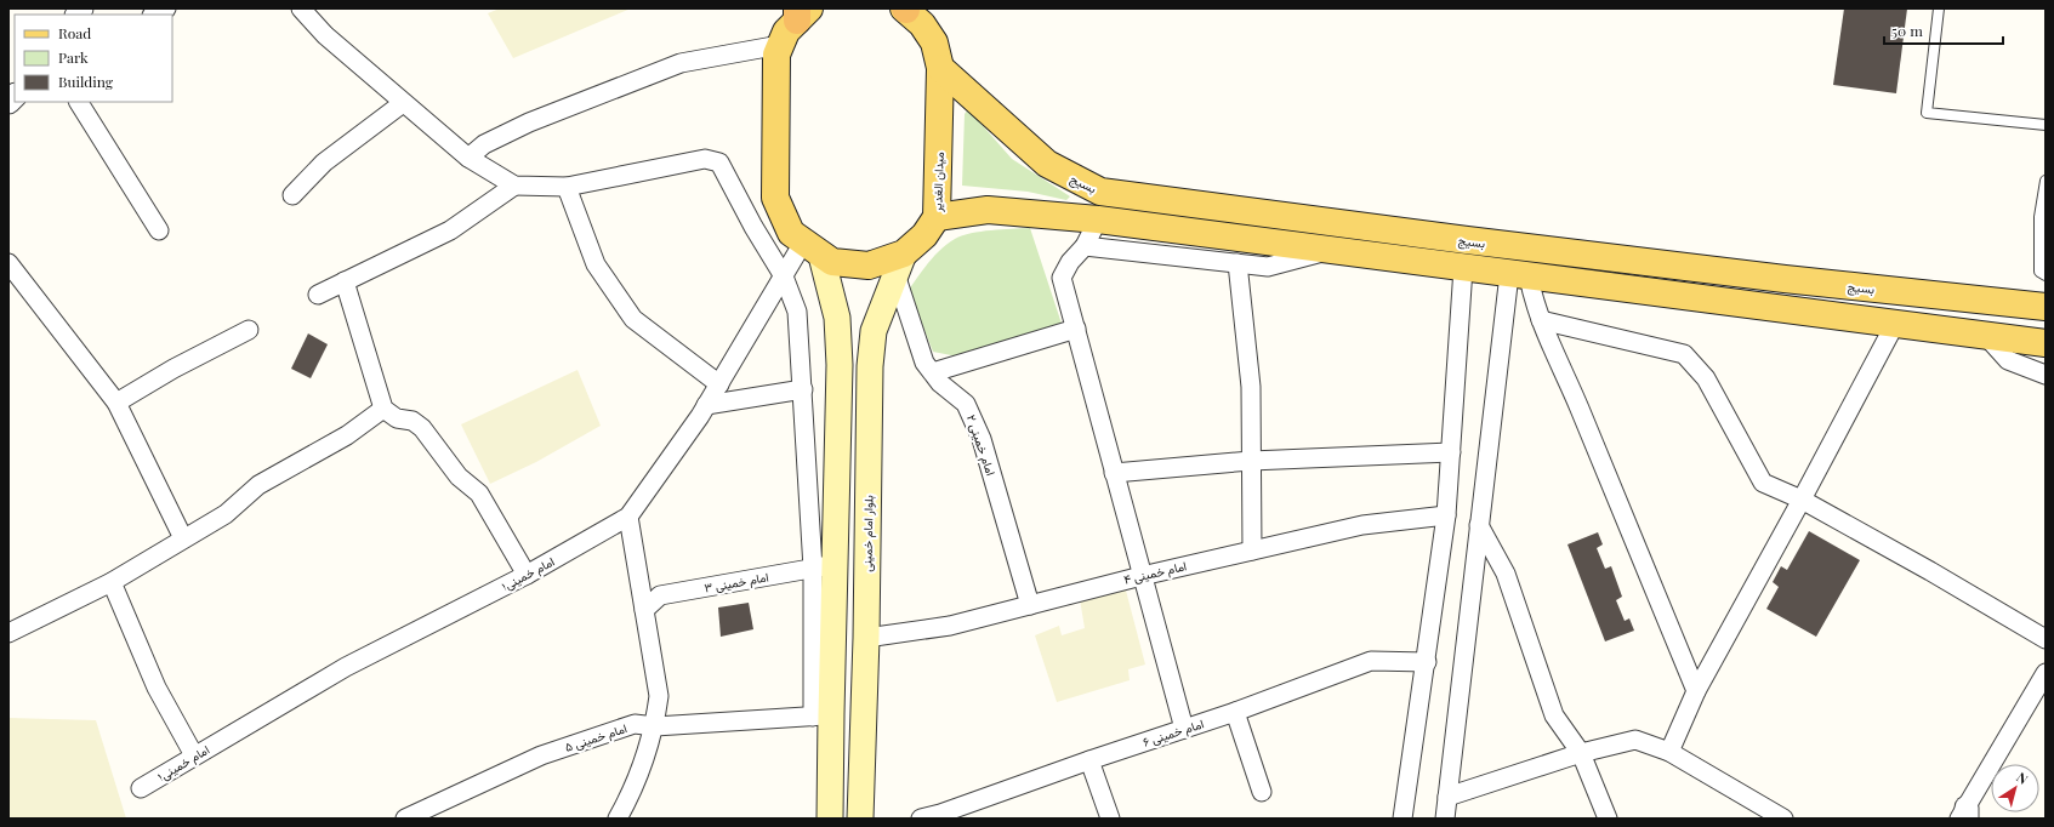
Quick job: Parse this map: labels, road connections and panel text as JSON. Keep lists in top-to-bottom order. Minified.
{"streets":{"main road":["میدان الغدیر","بسیج","بلوار امام خمینی"],"street":["امام خمینی ۲","امام خمینی ۴","امام خمینی۱","امام خمینی ۳","امام خمینی ۶","امام خمینی ۵"]},"crossings":[["میدان الغدیر","بسیج"],["میدان الغدیر","امام خمینی ۲"],["میدان الغدیر","بلوار امام خمینی"],["میدان الغدیر","امام خمینی۱"],["امام خمینی ۲","بلوار امام خمینی"],["امام خمینی ۲","امام خمینی ۴"],["بلوار امام خمینی","امام خمینی ۴"]],"legend":["Road","Park","Building"],"scale_bar":"50 m","north":"top right"}
